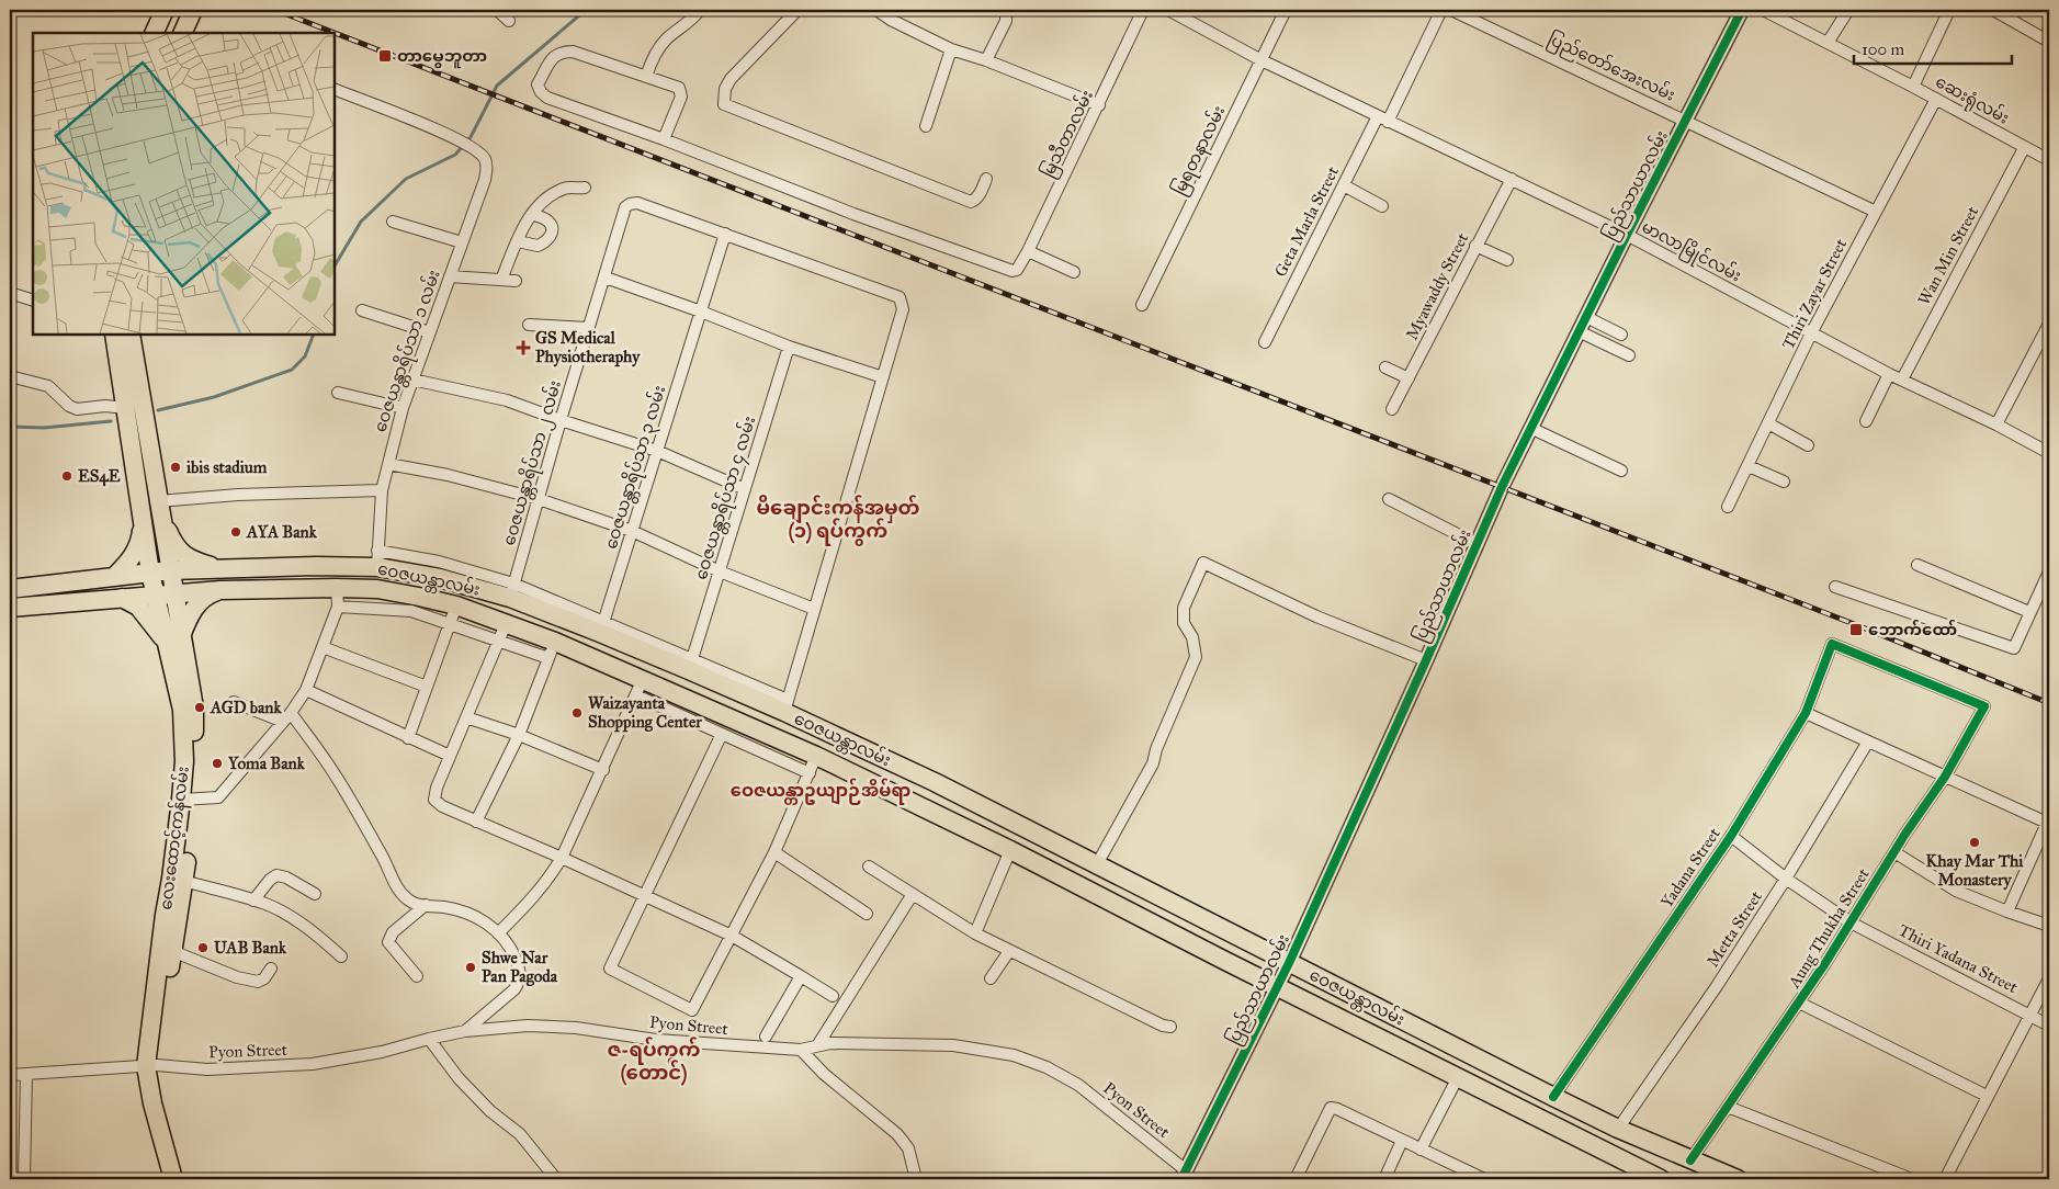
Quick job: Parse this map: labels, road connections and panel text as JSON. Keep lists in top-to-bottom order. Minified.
{"streets":{"main road":["ဝေဇယန္တာလမ်း","လေးထောင့်ကန်လမ်း"],"street":["ပြည်တော်အေးလမ်း","ဆေးရုံလမ်း","မြသီတာလမ်း","မြရတနာလမ်း","ပြည်သာယာလမ်း","Geta Marla Street","မာလာမြိုင်လမ်း","Wan Min Street","Myawaddy Street","Thiri Zayar Street","ဝေဇယန္တာရိပ်သာ ၁ လမ်း","ဝေဇယန္တာရိပ်သာ ၂ လမ်း","ဝေဇယန္တာရိပ်သာ ၃ လမ်း","ဝေဇယန္တာရိပ်သာ ၄ လမ်း","Yadana Street","Aung Thukha Street","Metta Street","Thiri Yadana Street","Pyon Street"]},"crossings":[["ပြည်တော်အေးလမ်း","ပြည်သာယာလမ်း"],["ပြည်တော်အေးလမ်း","Thiri Zayar Street"],["ဆေးရုံလမ်း","Wan Min Street"],["ဆေးရုံလမ်း","Thiri Zayar Street"],["မြရတနာလမ်း","မာလာမြိုင်လမ်း"],["ပြည်သာယာလမ်း","မာလာမြိုင်လမ်း"],["ပြည်သာယာလမ်း","ဝေဇယန္တာလမ်း"],["ပြည်သာယာလမ်း","Pyon Street"],["Geta Marla Street","မာလာမြိုင်လမ်း"],["မာလာမြိုင်လမ်း","Wan Min Street"],["မာလာမြိုင်လမ်း","Myawaddy Street"],["မာလာမြိုင်လမ်း","Thiri Zayar Street"],["ဝေဇယန္တာရိပ်သာ ၁ လမ်း","ဝေဇယန္တာလမ်း"],["ဝေဇယန္တာရိပ်သာ ၂ လမ်း","ဝေဇယန္တာရိပ်သာ ၃ လမ်း"],["ဝေဇယန္တာရိပ်သာ ၂ လမ်း","ဝေဇယန္တာလမ်း"],["ဝေဇယန္တာရိပ်သာ ၃ လမ်း","ဝေဇယန္တာလမ်း"],["ဝေဇယန္တာရိပ်သာ ၄ လမ်း","ဝေဇယန္တာလမ်း"],["ဝေဇယန္တာလမ်း","လေးထောင့်ကန်လမ်း"],["ဝေဇယန္တာလမ်း","Yadana Street"],["ဝေဇယန္တာလမ်း","Aung Thukha Street"],["ဝေဇယန္တာလမ်း","Metta Street"],["လေးထောင့်ကန်လမ်း","Pyon Street"],["Yadana Street","Aung Thukha Street"],["Yadana Street","Thiri Yadana Street"],["Aung Thukha Street","Thiri Yadana Street"],["Metta Street","Thiri Yadana Street"]],"districts":["မိချောင်းကန်အမှတ် (၁) ရပ်ကွက်","ဝေဇယန္တာဥယျာဉ်အိမ်ရာ","ဇ-ရပ်ကွက် (တောင်)"],"places":{"transit":["တာမွေဘူတာ","ဘောက်ထော်"],"health":["GS Medical Physiotheraphy"],"other":["ibis stadium","ES4E","AYA Bank","AGD bank","Waizayanta Shopping Center","Yoma Bank","Khay Mar Thi Monastery","UAB Bank","Shwe Nar Pan Pagoda"]},"scale_bar":"100 m"}
